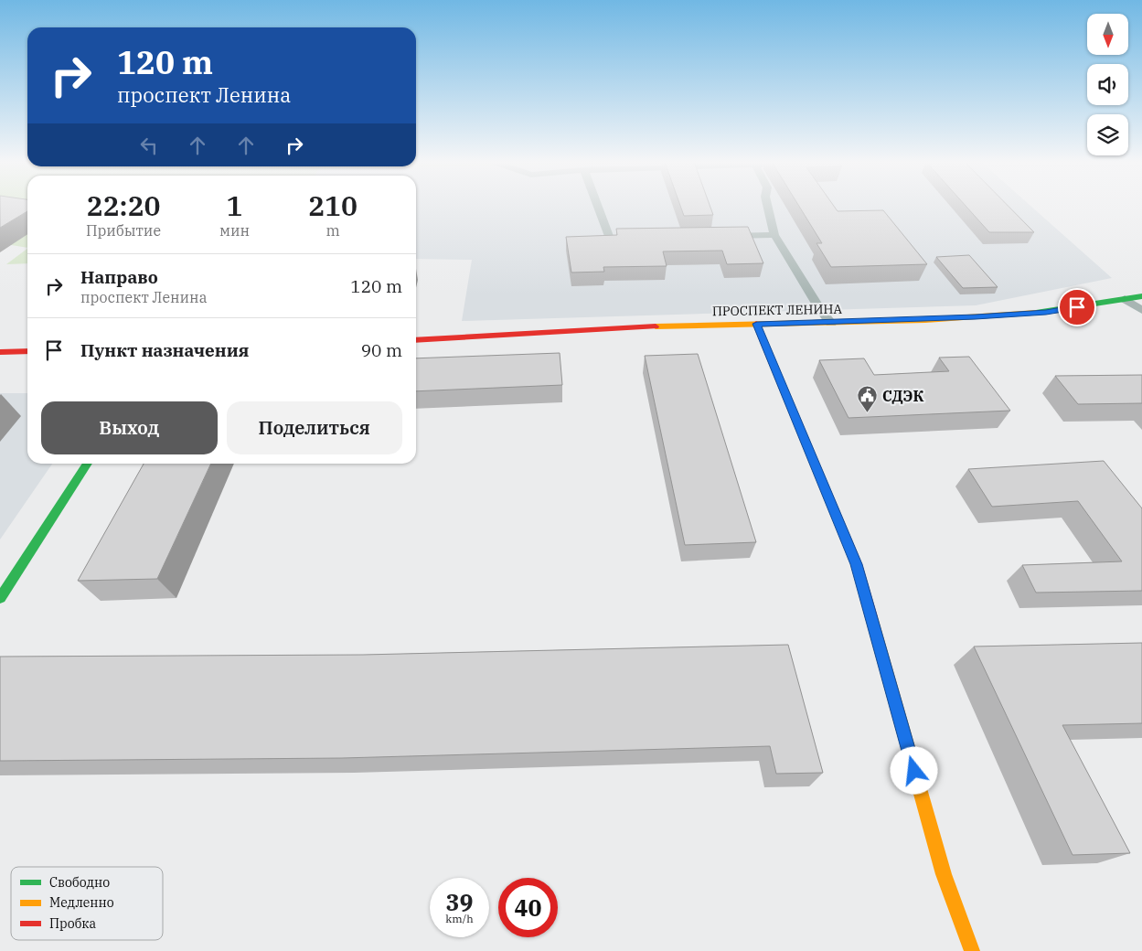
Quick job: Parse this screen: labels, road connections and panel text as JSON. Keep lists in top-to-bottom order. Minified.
{"streets":{"main road":["ПРОСПЕКТ ЛЕНИНА"]},"places":{"public building":["СДЭК"]},"legend":["Свободно","Медленно","Пробка"],"north":"bottom","page":{"turn":["120 m","проспект Ленина"],"eta":["22:20","Прибытие","1","мин","210","m"],"list":[{"name":"Направо","note":"проспект Ленина","value":"120 m"},{"name":"Пункт назначения","value":"90 m"}],"buttons":["Выход","Поделиться"],"speed":"39 km/h","limit":"40"}}
